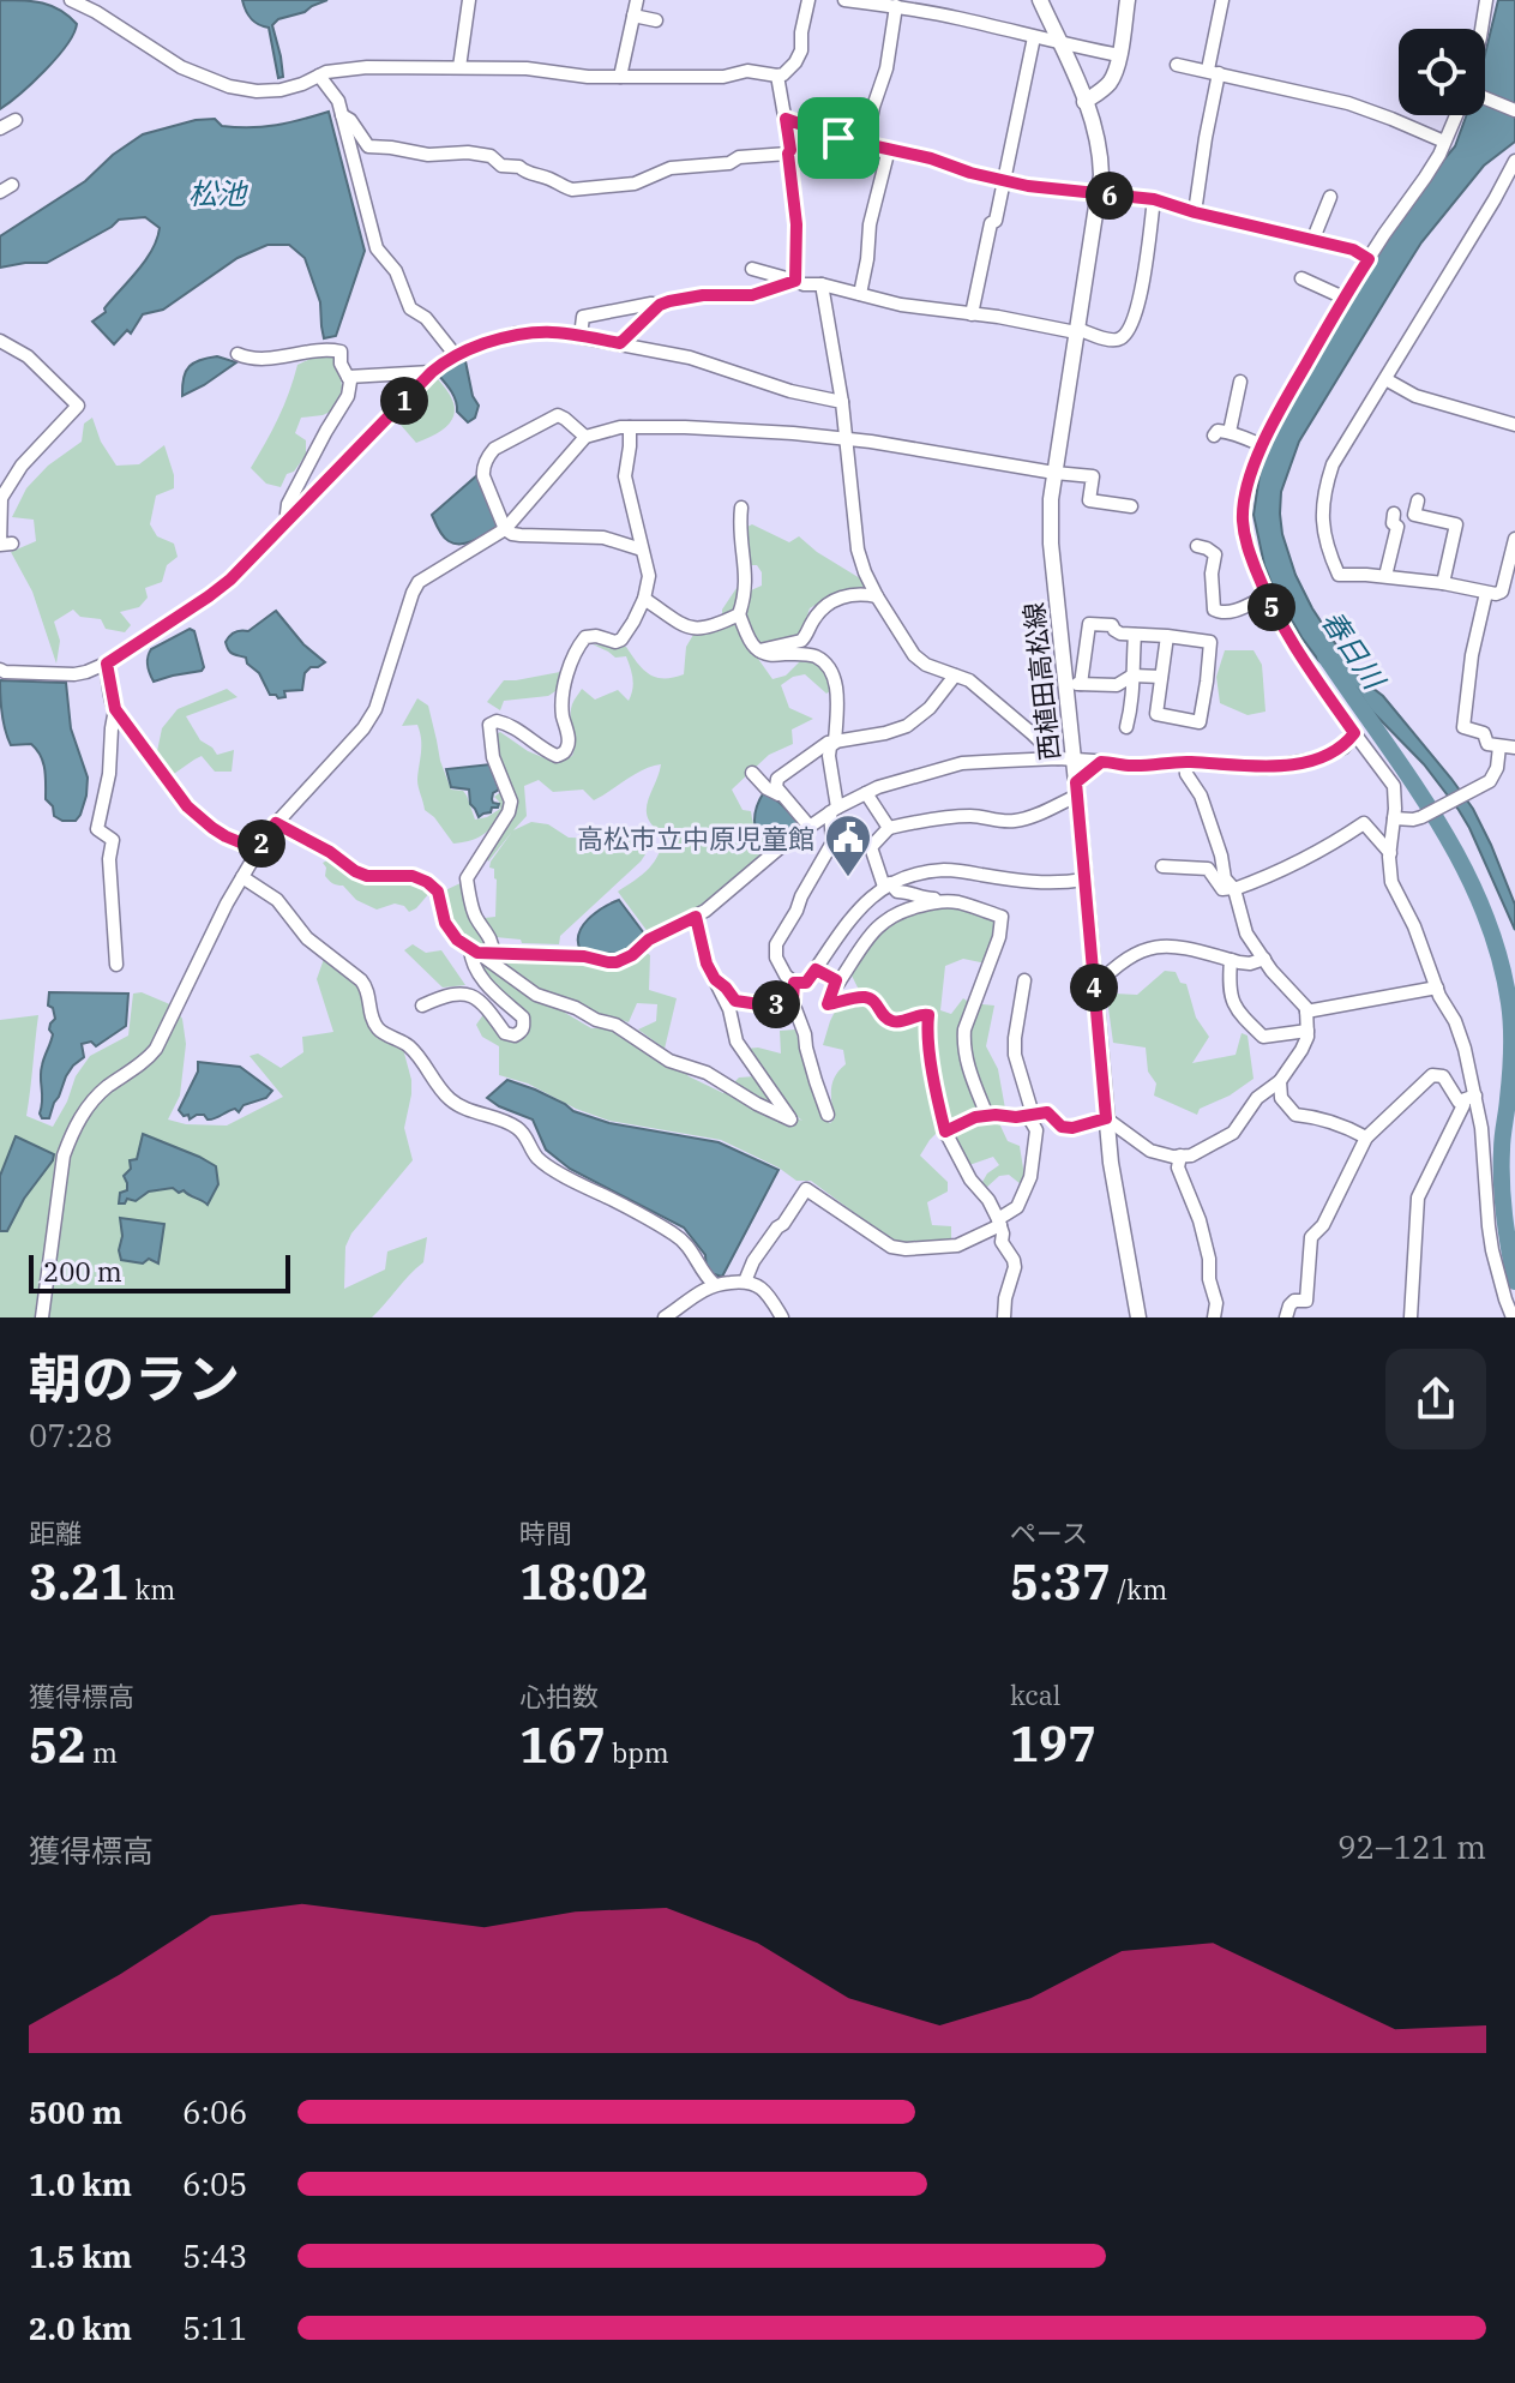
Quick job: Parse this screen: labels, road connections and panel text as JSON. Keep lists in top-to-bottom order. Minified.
{"streets":{"main road":["西植田高松線"]},"water":["松池","春日川"],"places":{"public building":["高松市立中原児童館"]},"scale_bar":"200 m","page":{"pins":["6","1","5","2","4","3"],"scale":"200 m","heading":["朝のラン","07:28"],"stats":[["距離","3.21 km"],["時間","18:02"],["ペース","5:37 /km"],["獲得標高","52 m"],["心拍数","167 bpm"],["kcal","197"]],"chart":["獲得標高","92–121 m"],"list":[{"name":"500 m","note":"6:06"},{"name":"1.0 km","note":"6:05"},{"name":"1.5 km","note":"5:43"},{"name":"2.0 km","note":"5:11"}]}}
